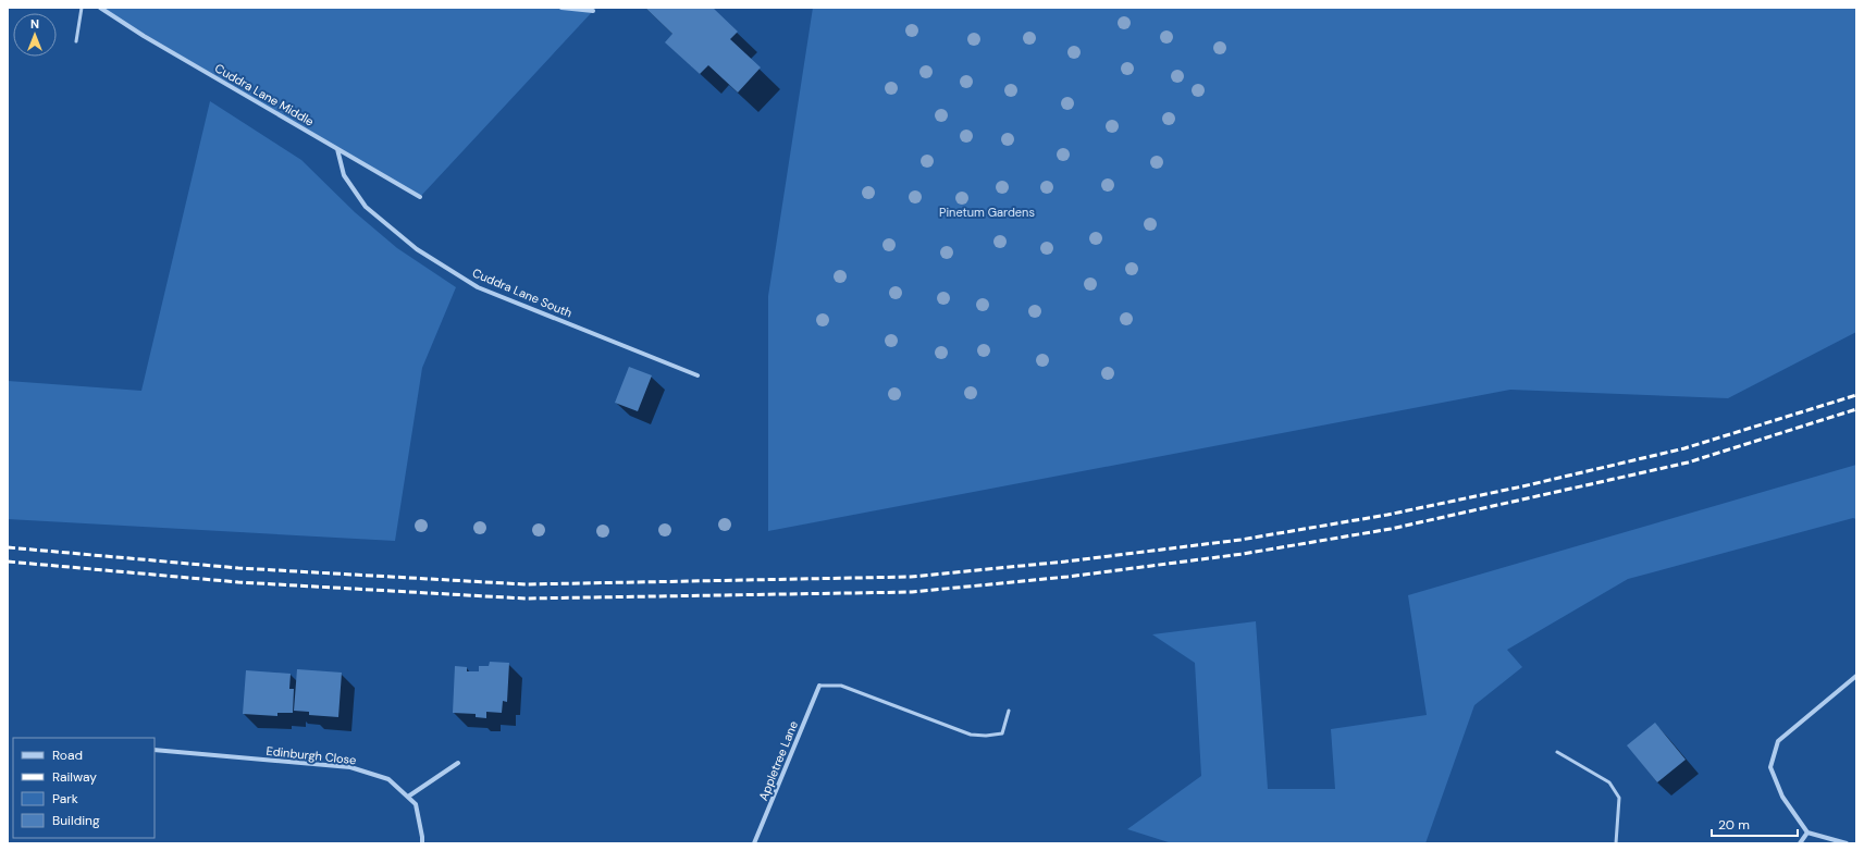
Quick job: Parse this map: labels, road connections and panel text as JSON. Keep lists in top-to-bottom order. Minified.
{"streets":{"street":["Cuddra Lane Middle","Cuddra Lane South","Edinburgh Close","Appletree Lane"]},"crossings":[["Cuddra Lane Middle","Cuddra Lane South"]],"parks":["Pinetum Gardens"],"legend":["Road","Railway","Park","Building"],"scale_bar":"20 m","north":"top"}
